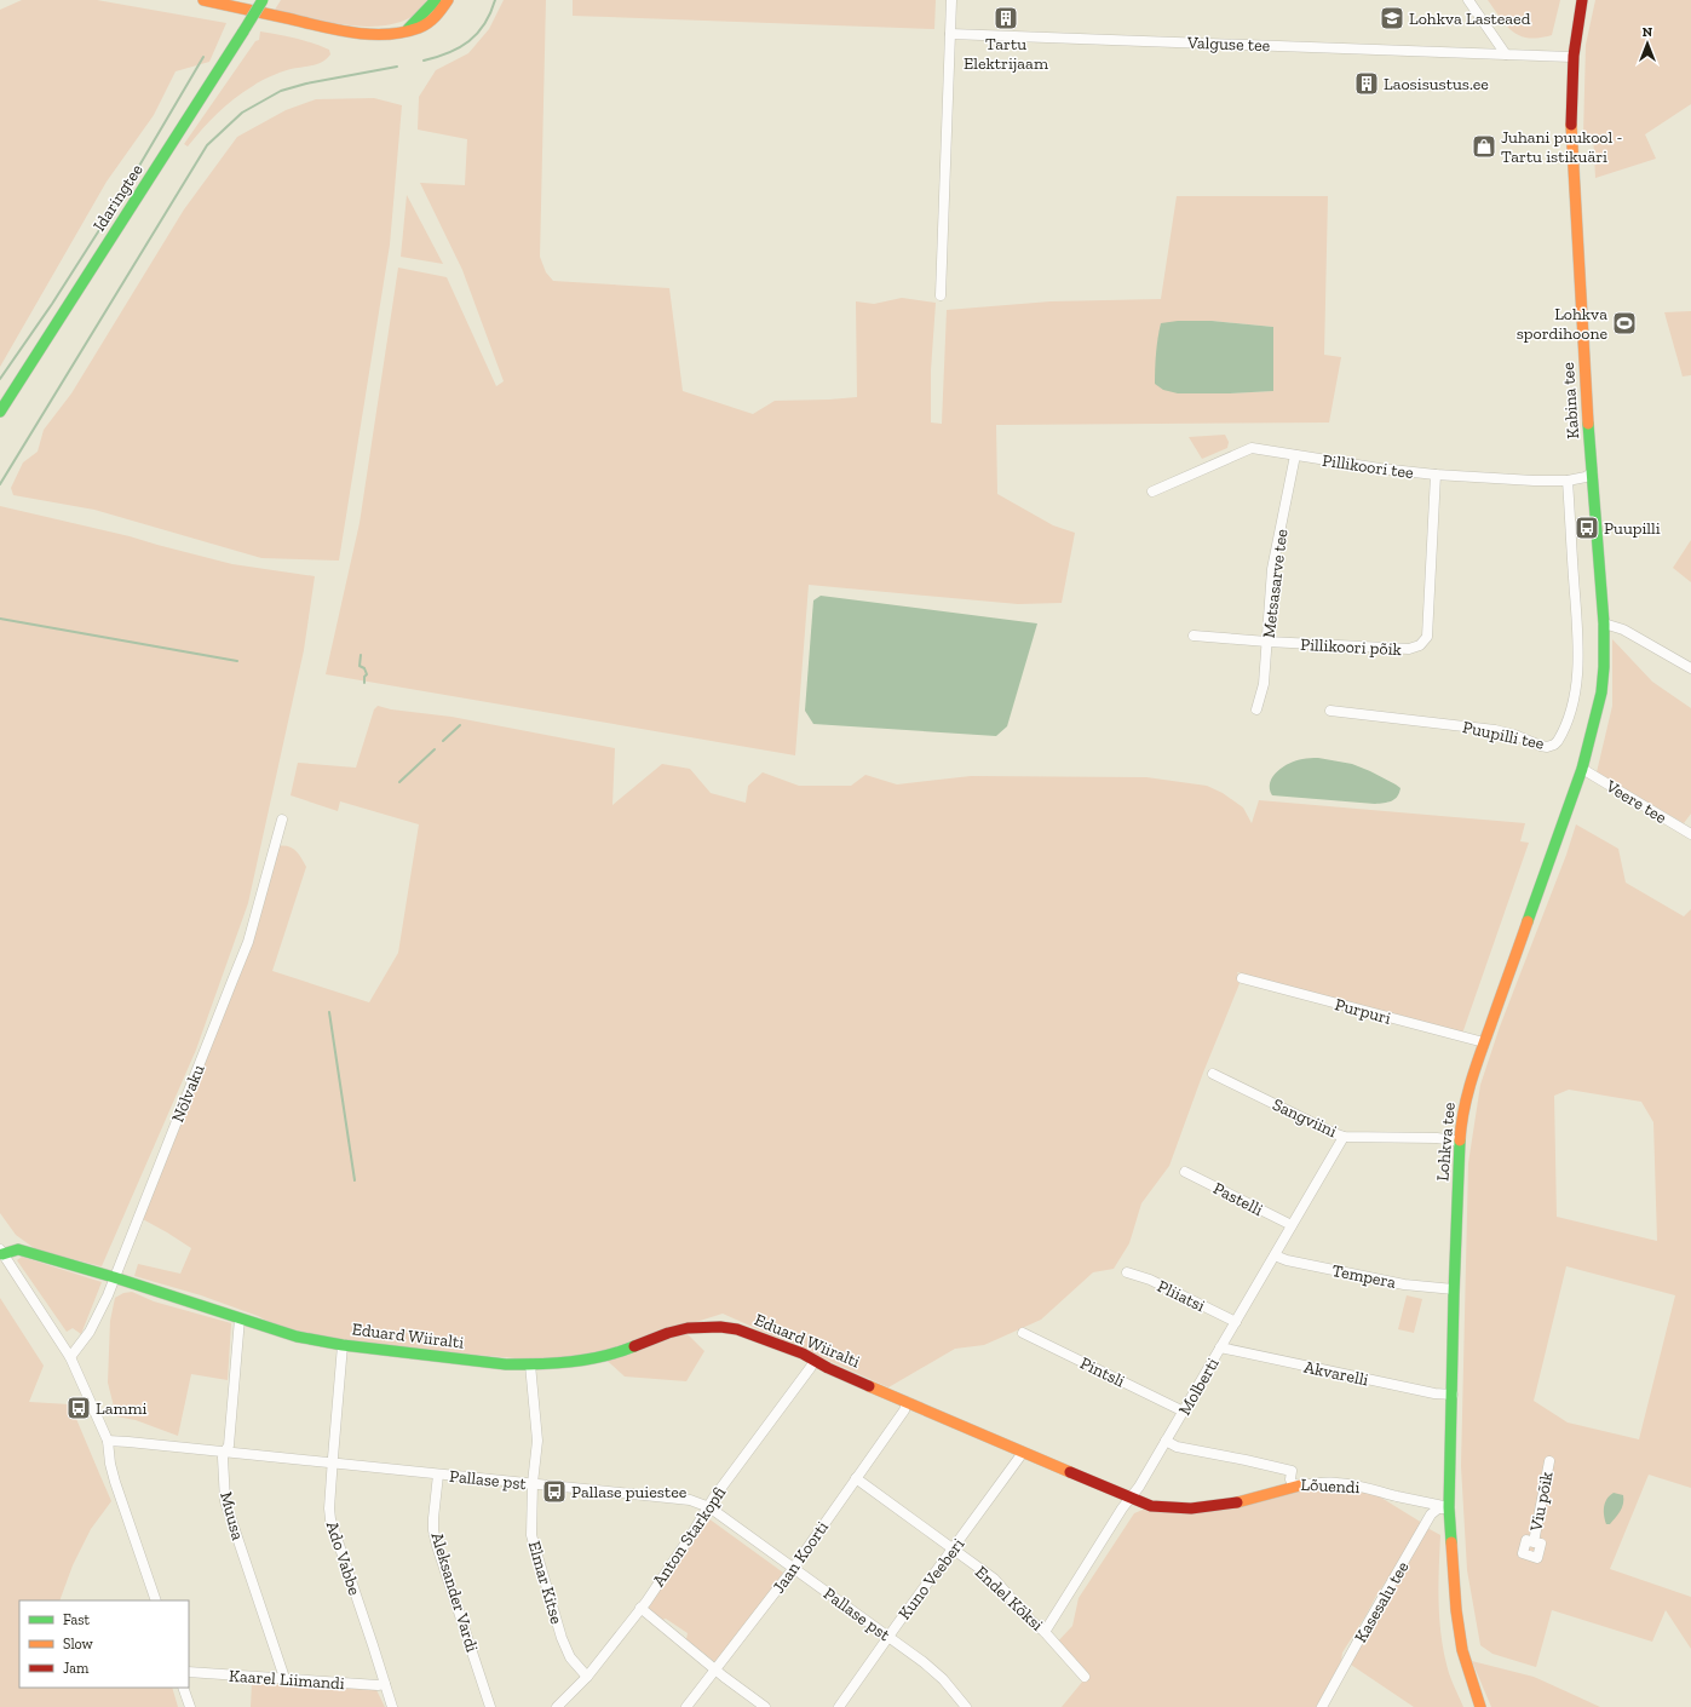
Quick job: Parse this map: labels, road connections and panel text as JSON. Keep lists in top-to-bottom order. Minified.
{"streets":{"street":["Valguse tee","Idaringtee","Kabina tee","Pillikoori tee","Metsasarve tee","Pillikoori põik","Puupilli tee","Veere tee","Purpuri","Nõlvaku","Sangviini","Lohkva tee","Pastelli","Tempera","Pliiatsi","Eduard Wiiralti","Pintsli","Akvarelli","Molberti","Pallase pst","Lõuendi","Viu põik","Muusa","Anton Starkopfi","Jaan Koorti","Ado Vabbe","Kuno Veeberi","Elmar Kitse","Aleksander Vardi","Endel Kõksi","Kasesalu tee","Kaarel Liimandi"]},"crossings":[["Valguse tee","Kabina tee"],["Kabina tee","Pillikoori tee"],["Kabina tee","Veere tee"],["Kabina tee","Lohkva tee"],["Pillikoori tee","Metsasarve tee"],["Pillikoori tee","Pillikoori põik"],["Pillikoori tee","Puupilli tee"],["Metsasarve tee","Pillikoori põik"],["Veere tee","Lohkva tee"],["Purpuri","Lohkva tee"],["Nõlvaku","Eduard Wiiralti"],["Sangviini","Lohkva tee"],["Sangviini","Molberti"],["Lohkva tee","Tempera"],["Lohkva tee","Akvarelli"],["Lohkva tee","Lõuendi"],["Lohkva tee","Kasesalu tee"],["Pastelli","Molberti"],["Tempera","Molberti"],["Pliiatsi","Molberti"],["Eduard Wiiralti","Molberti"],["Eduard Wiiralti","Lõuendi"],["Eduard Wiiralti","Muusa"],["Eduard Wiiralti","Anton Starkopfi"],["Eduard Wiiralti","Jaan Koorti"],["Eduard Wiiralti","Ado Vabbe"],["Eduard Wiiralti","Kuno Veeberi"],["Eduard Wiiralti","Elmar Kitse"],["Pintsli","Molberti"],["Akvarelli","Molberti"],["Molberti","Lõuendi"],["Molberti","Endel Kõksi"],["Pallase pst","Muusa"],["Pallase pst","Anton Starkopfi"],["Pallase pst","Jaan Koorti"],["Pallase pst","Ado Vabbe"],["Pallase pst","Kuno Veeberi"],["Pallase pst","Elmar Kitse"],["Pallase pst","Aleksander Vardi"],["Lõuendi","Kasesalu tee"],["Muusa","Kaarel Liimandi"],["Anton Starkopfi","Elmar Kitse"],["Jaan Koorti","Endel Kõksi"],["Ado Vabbe","Kaarel Liimandi"],["Kuno Veeberi","Endel Kõksi"]],"places":{"building":["Tartu Elektrijaam","Laosisustus.ee"],"school or university":["Lohkva Lasteaed"],"shop":["Juhani puukool - Tartu istikuäri"],"sports":["Lohkva spordihoone"],"bus stop":["Puupilli","Lammi","Pallase puiestee"]},"legend":["Fast","Slow","Jam"],"north":"top"}
